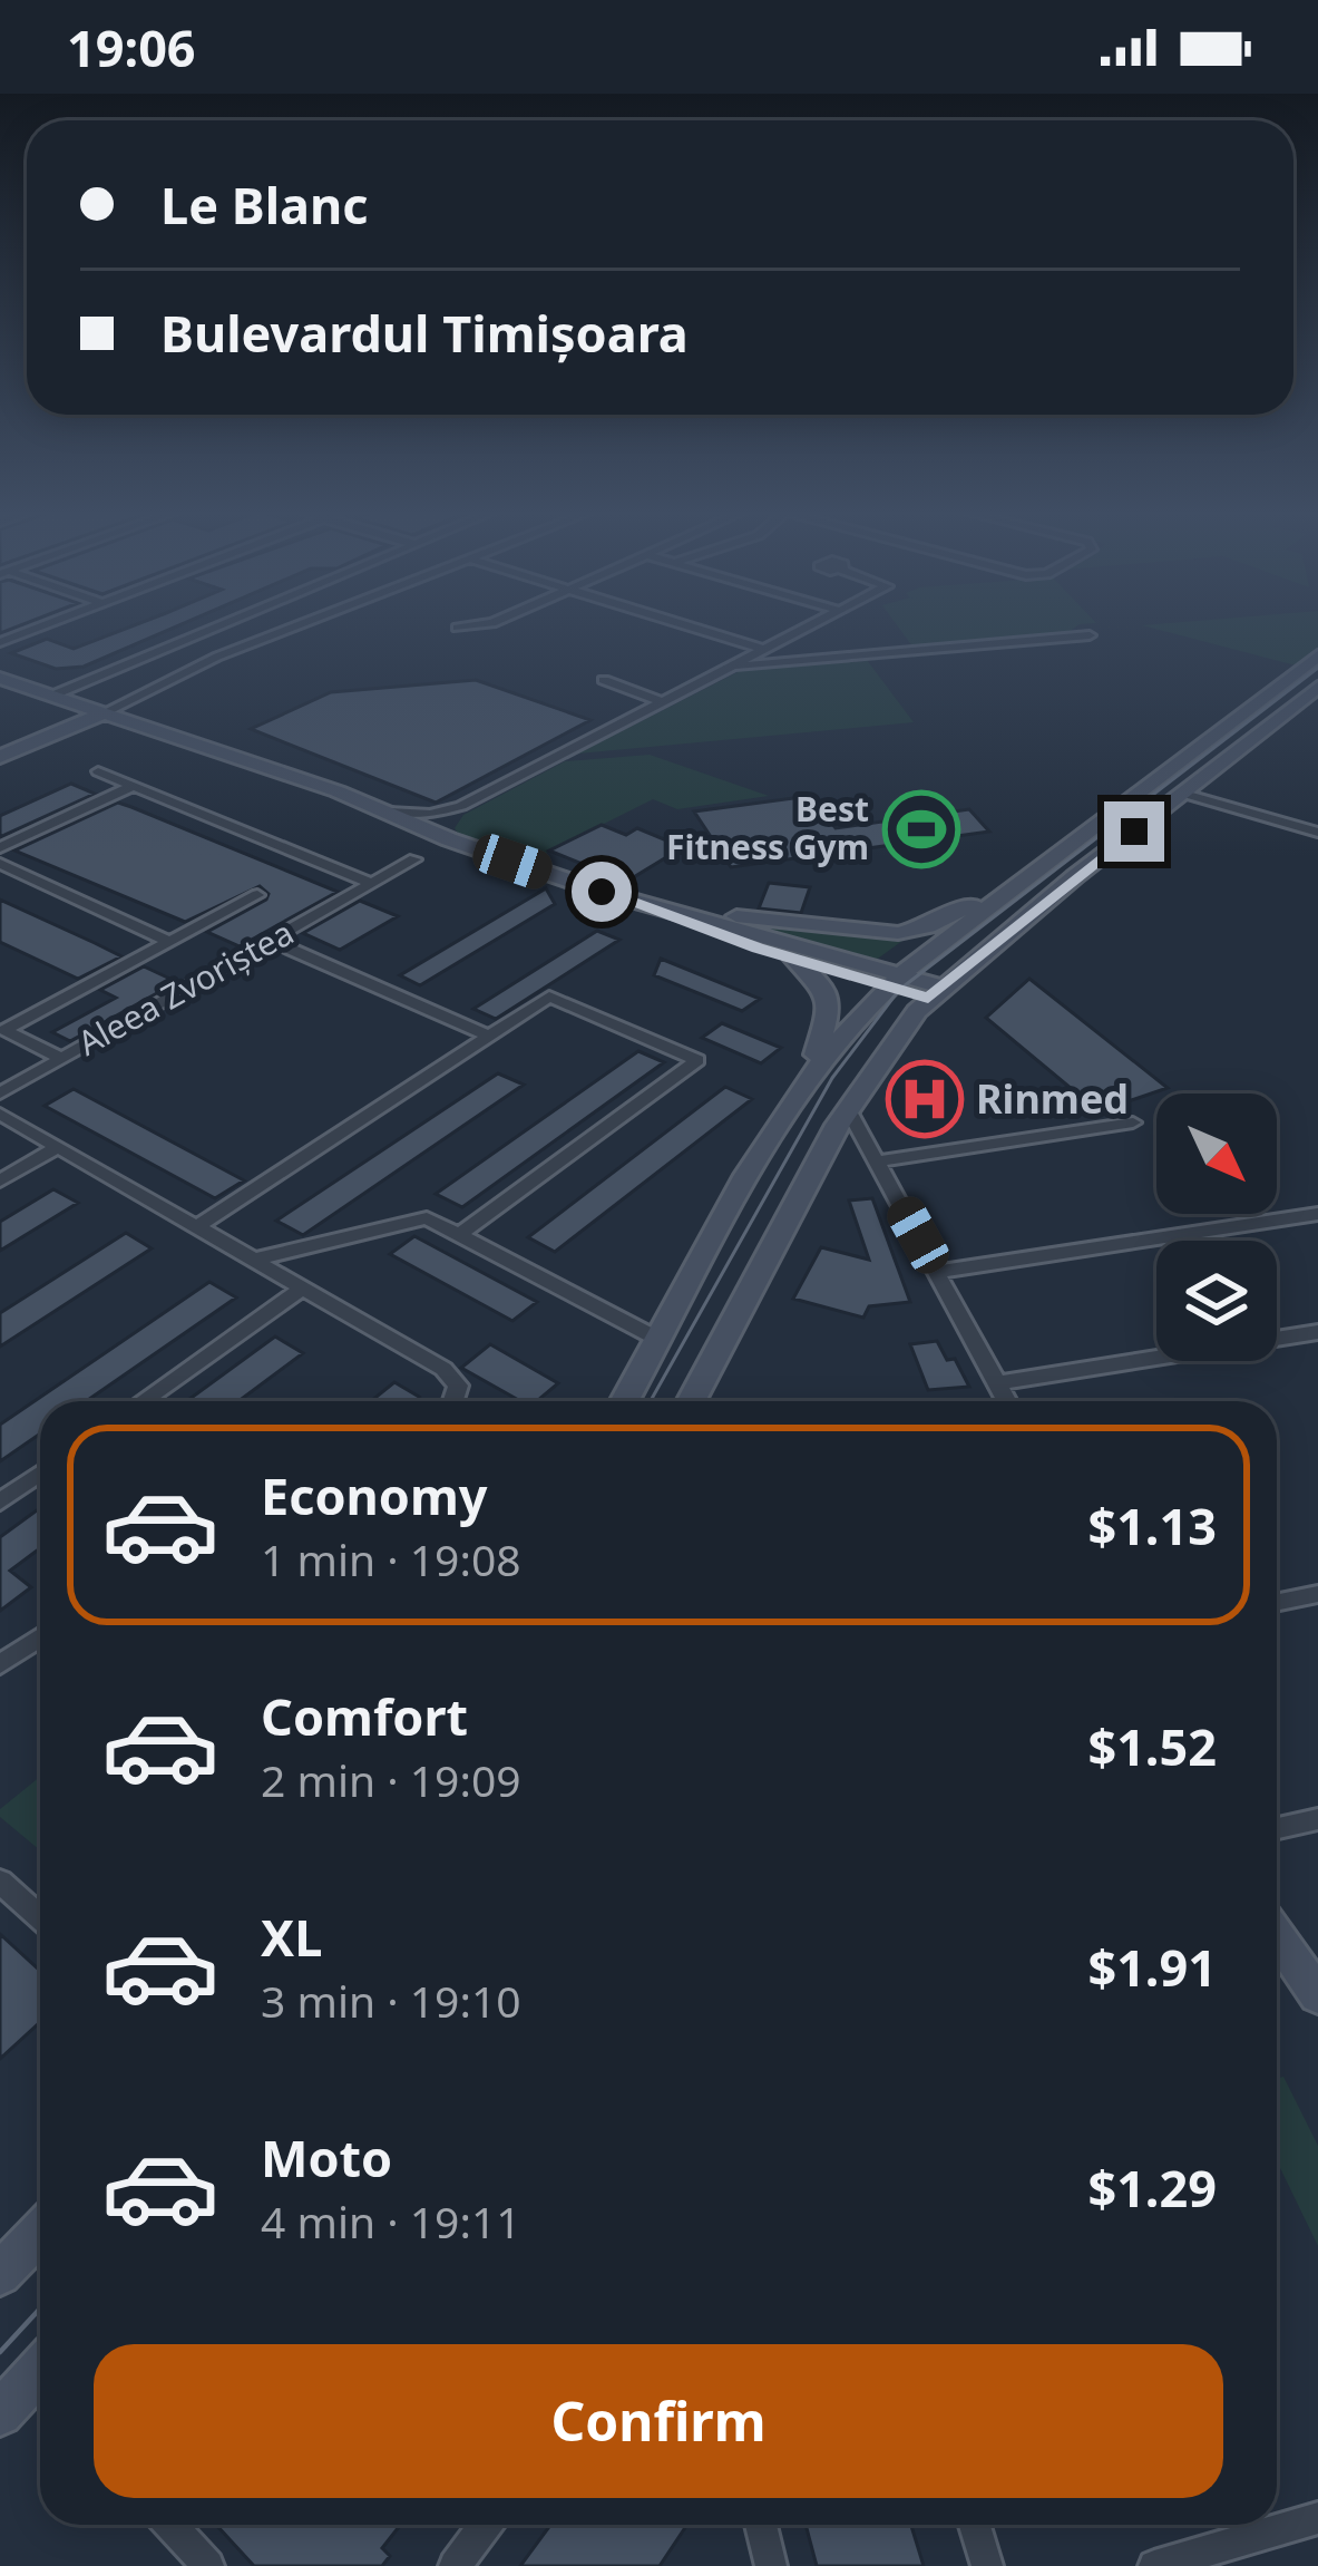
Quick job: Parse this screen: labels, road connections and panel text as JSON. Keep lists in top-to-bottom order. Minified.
{"streets":{"street":["Aleea Zvoriștea"]},"places":{"sports":["Best Fitness Gym"],"hospital":["Rinmed"]},"north":"bottom right","page":{"status":"19:06","banner":["Le Blanc","Bulevardul Timișoara"],"list":[{"name":"Economy","note":"1 min · 19:08","value":"$1.13"},{"name":"Comfort","note":"2 min · 19:09","value":"$1.52"},{"name":"XL","note":"3 min · 19:10","value":"$1.91"},{"name":"Moto","note":"4 min · 19:11","value":"$1.29"}],"buttons":"Confirm"}}
